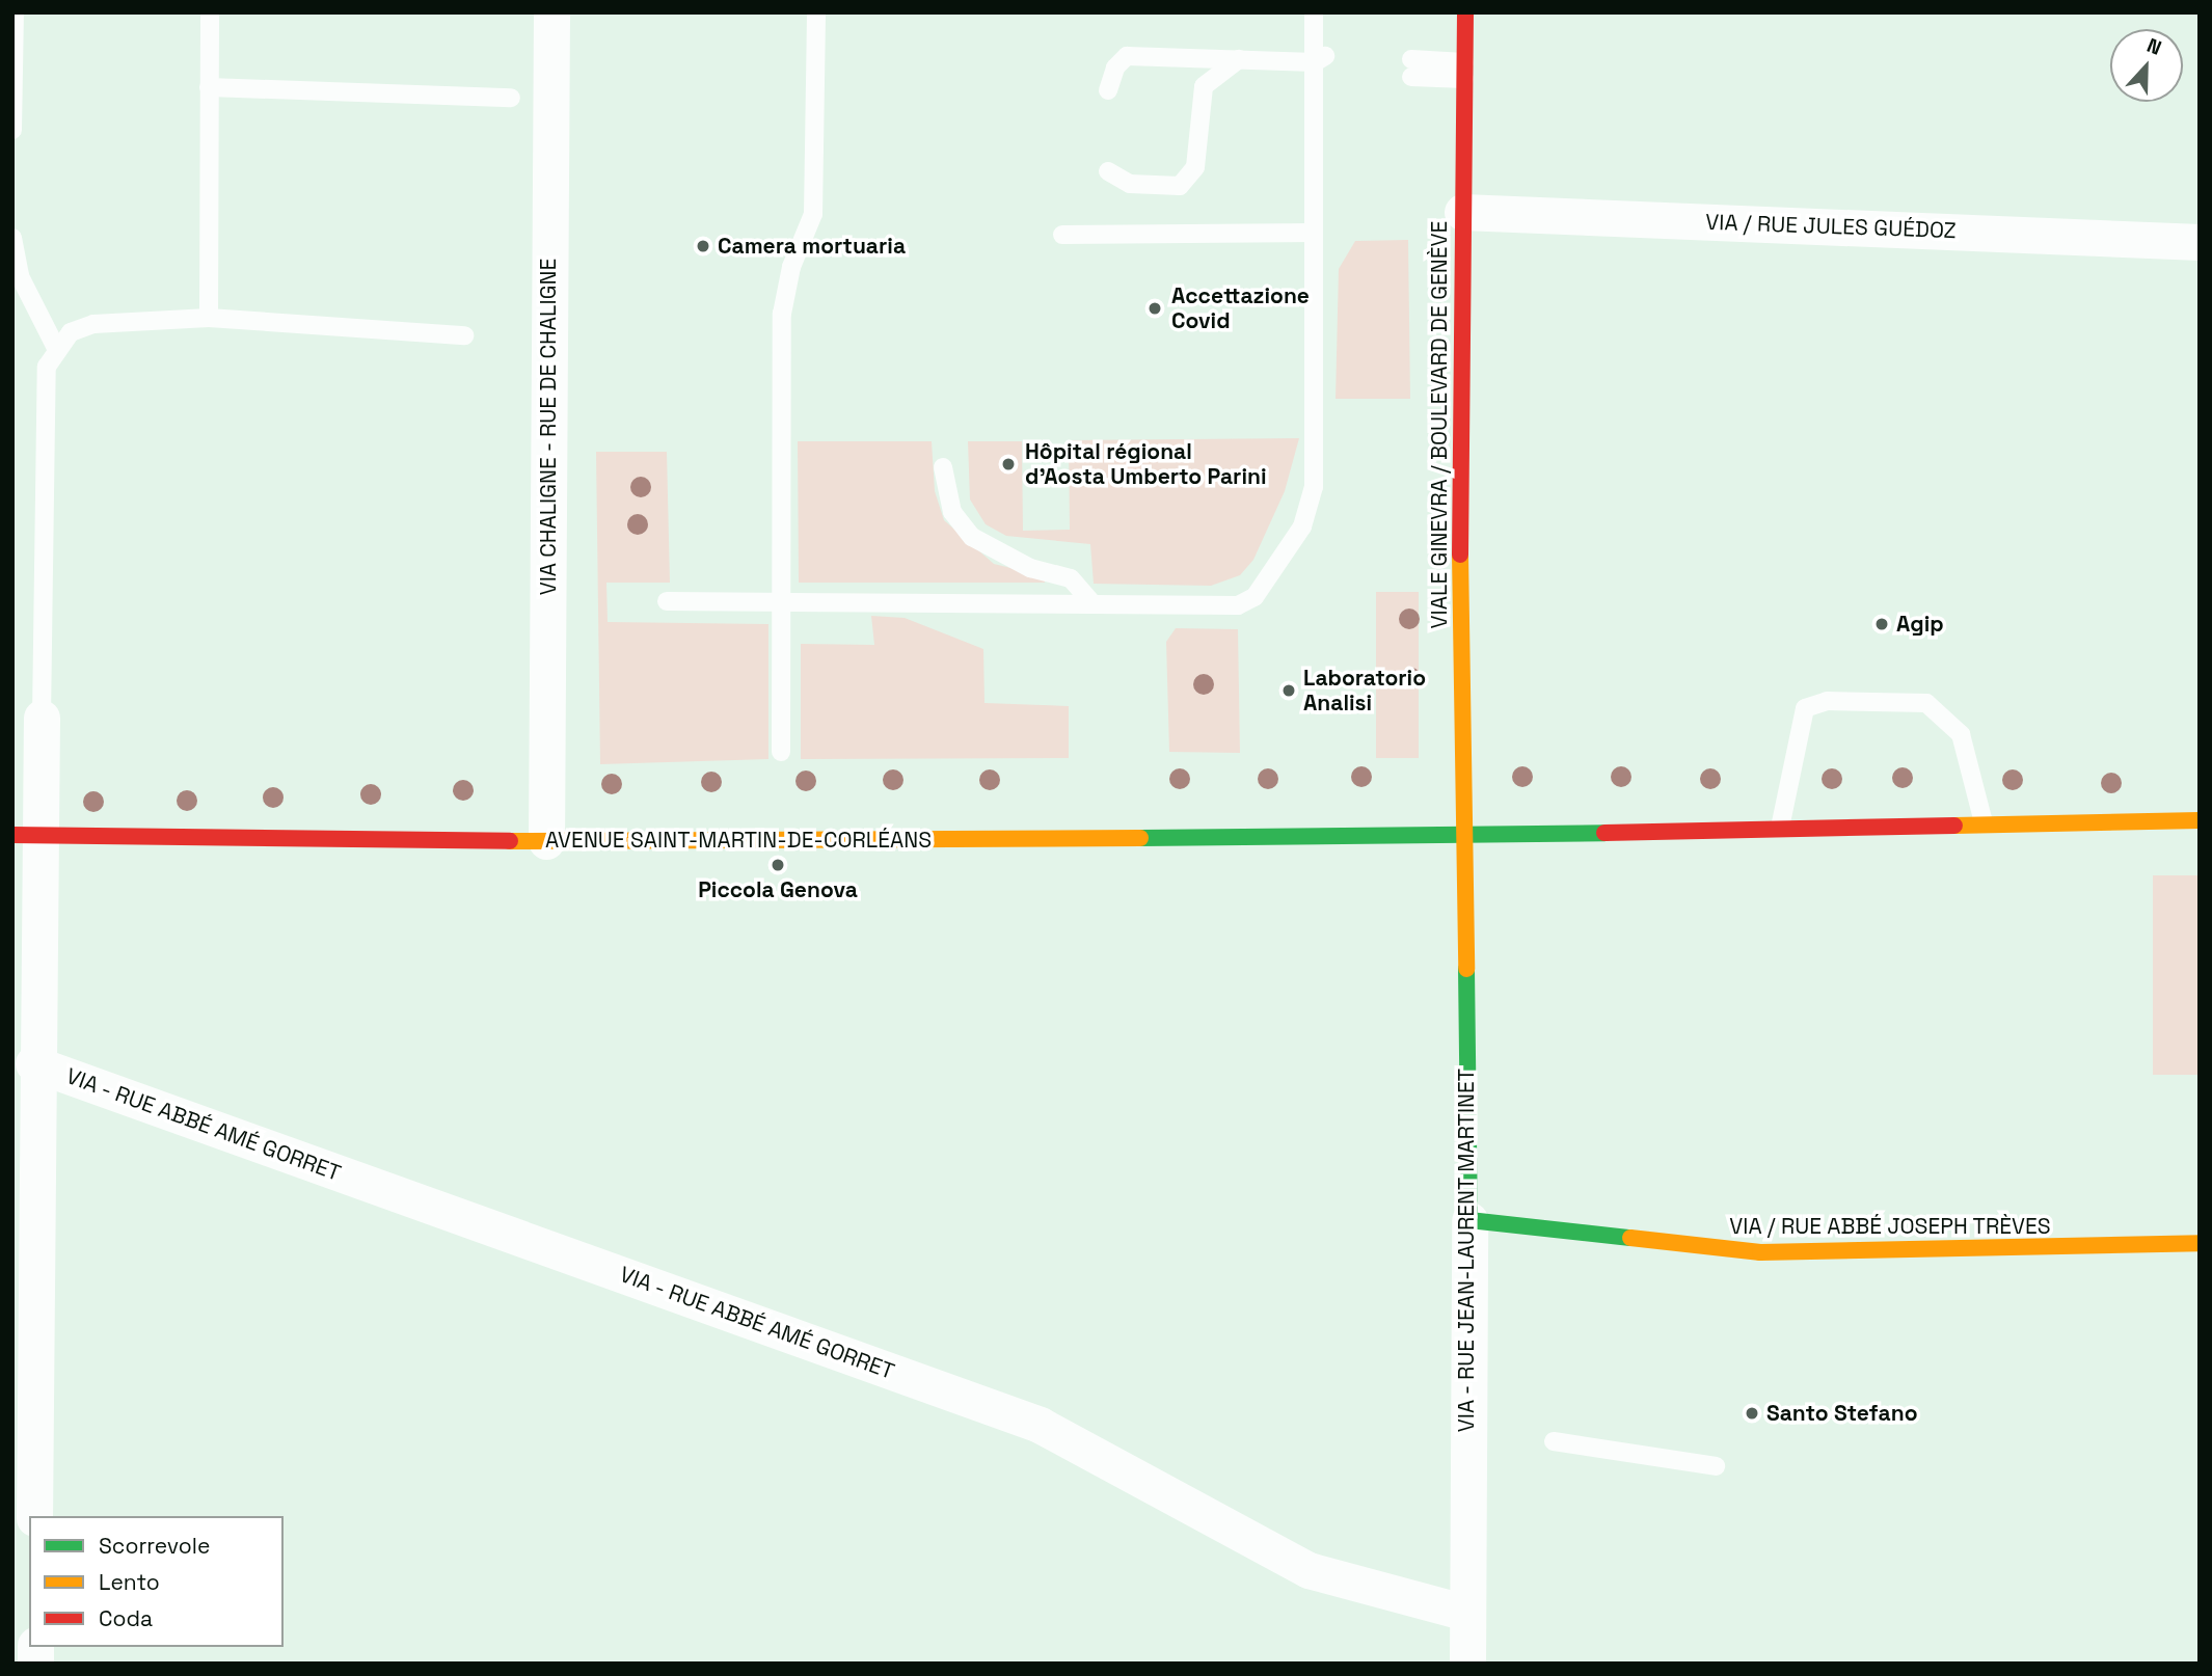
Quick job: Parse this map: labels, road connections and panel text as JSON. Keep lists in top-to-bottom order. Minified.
{"streets":{"street":["VIA / RUE JULES GUÉDOZ","VIALE GINEVRA / BOULEVARD DE GENÈVE","VIA CHALIGNE - RUE DE CHALIGNE","AVENUE SAINT-MARTIN-DE-CORLÉANS","VIA - RUE ABBÉ AMÉ GORRET","VIA / RUE ABBÉ JOSEPH TRÈVES","VIA - RUE JEAN-LAURENT MARTINET"]},"crossings":[["VIA / RUE JULES GUÉDOZ","VIALE GINEVRA / BOULEVARD DE GENÈVE"],["VIALE GINEVRA / BOULEVARD DE GENÈVE","AVENUE SAINT-MARTIN-DE-CORLÉANS"],["VIALE GINEVRA / BOULEVARD DE GENÈVE","VIA - RUE JEAN-LAURENT MARTINET"],["VIA CHALIGNE - RUE DE CHALIGNE","AVENUE SAINT-MARTIN-DE-CORLÉANS"],["AVENUE SAINT-MARTIN-DE-CORLÉANS","VIA - RUE JEAN-LAURENT MARTINET"],["VIA - RUE ABBÉ AMÉ GORRET","VIA - RUE JEAN-LAURENT MARTINET"],["VIA / RUE ABBÉ JOSEPH TRÈVES","VIA - RUE JEAN-LAURENT MARTINET"]],"places":["Camera mortuaria","Accettazione Covid","Hôpital régional d'Aosta Umberto Parini","Agip","Laboratorio Analisi","Piccola Genova","Santo Stefano"],"legend":["Scorrevole","Lento","Coda"],"north":"top"}
